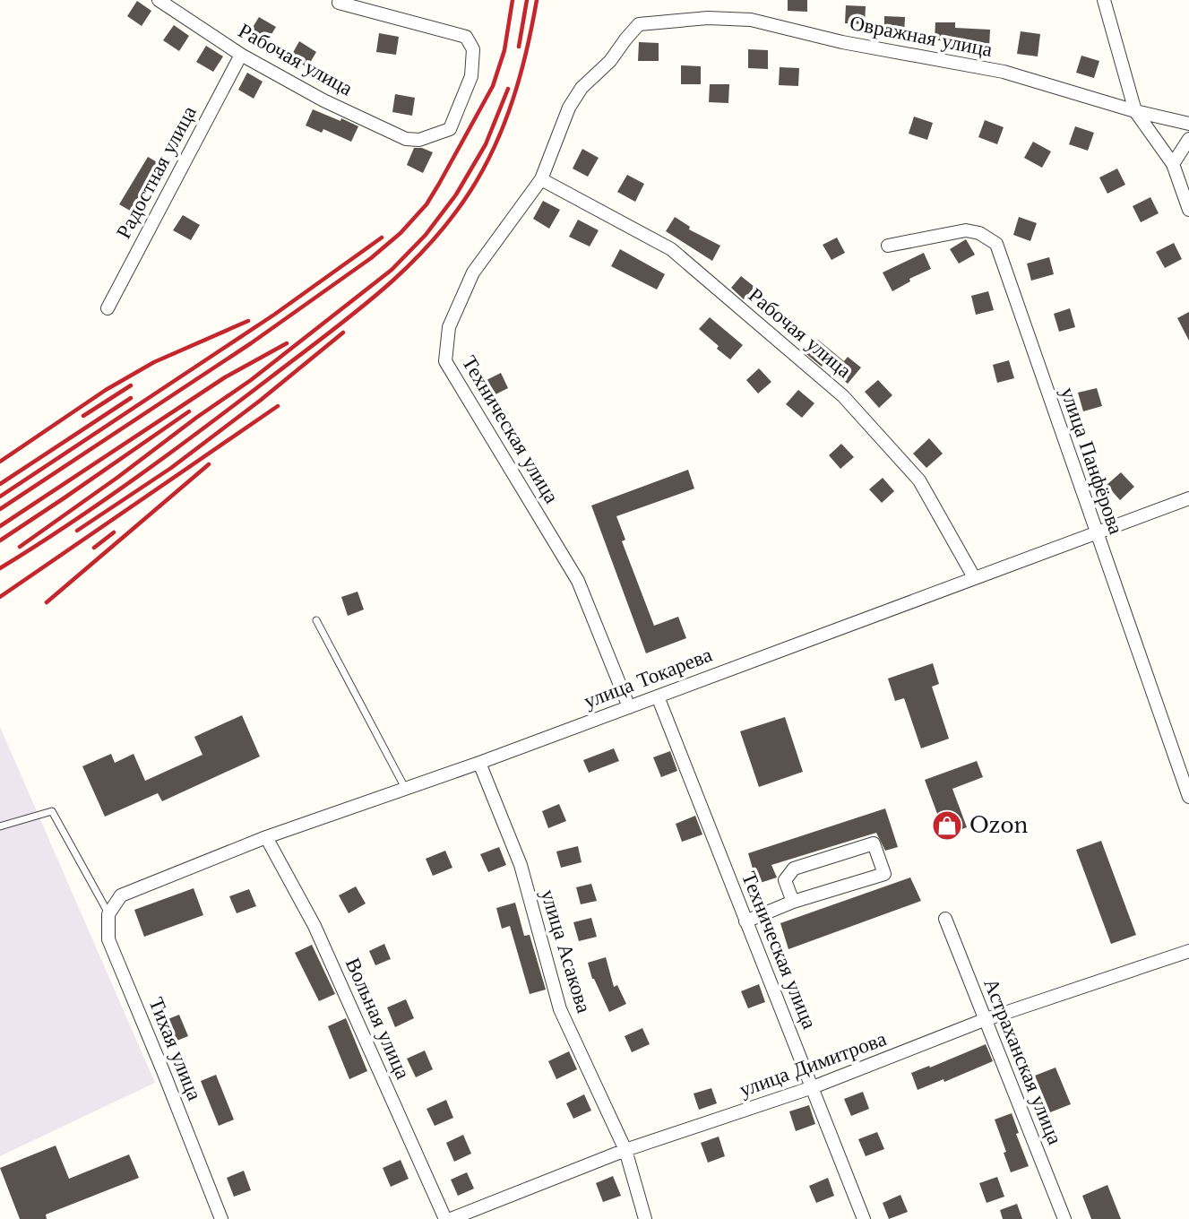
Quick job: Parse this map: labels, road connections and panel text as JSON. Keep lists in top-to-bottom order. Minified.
{"streets":{"street":["Овражная улица","Рабочая улица","Радостная улица","Техническая улица","улица Панфёрова","улица Токарева","улица Асакова","Вольная улица","Тихая улица","Астраханская улица","улица Димитрова"]},"crossings":[["Овражная улица","Рабочая улица"],["Овражная улица","Техническая улица"],["Рабочая улица","Радостная улица"],["Рабочая улица","Техническая улица"],["Рабочая улица","улица Токарева"],["Техническая улица","улица Токарева"],["Техническая улица","улица Димитрова"],["улица Панфёрова","улица Токарева"],["улица Токарева","улица Асакова"],["улица Токарева","Вольная улица"],["улица Токарева","Тихая улица"],["улица Асакова","улица Димитрова"],["Астраханская улица","улица Димитрова"]],"places":{"shop":["Ozon"]}}
